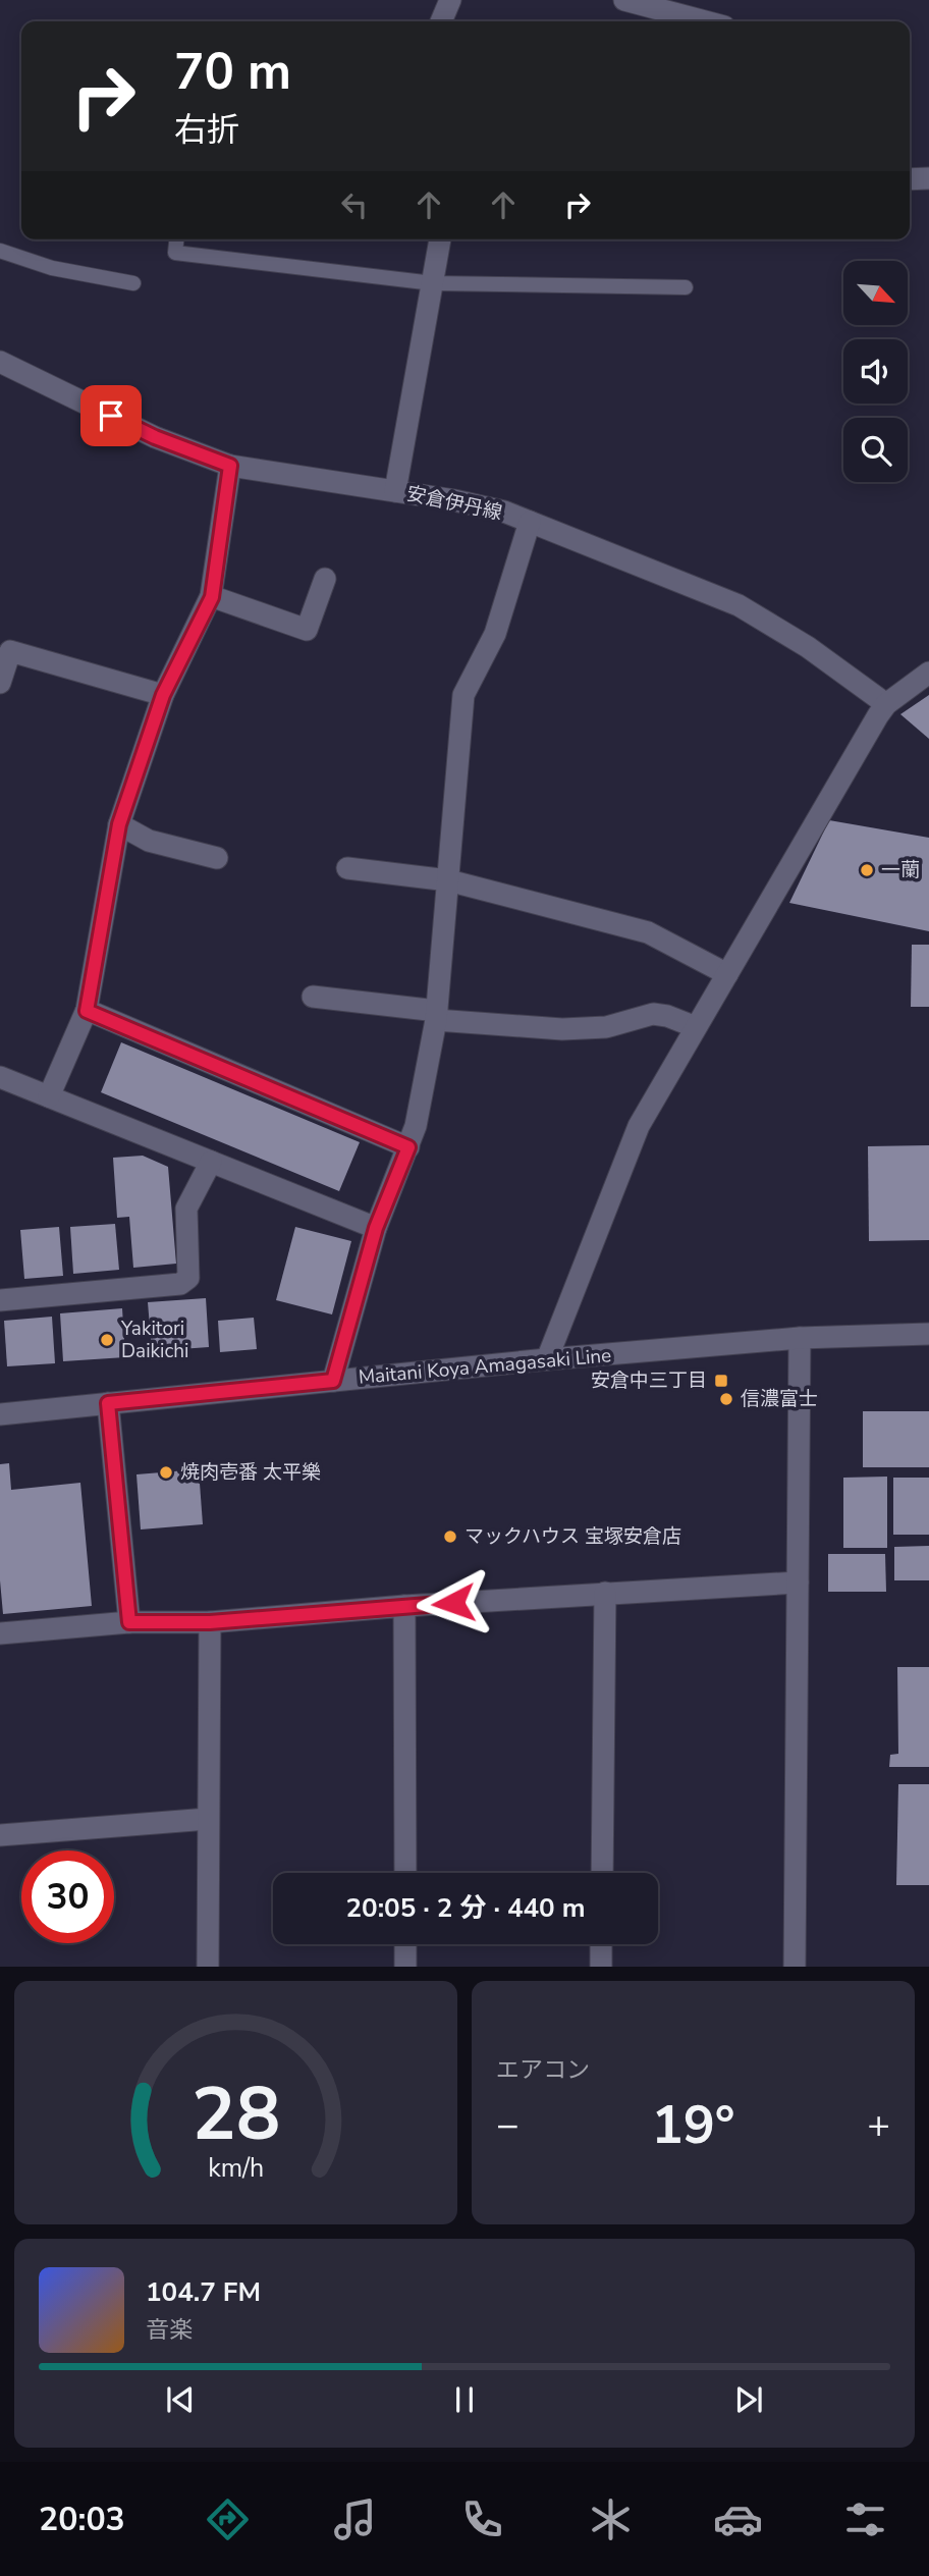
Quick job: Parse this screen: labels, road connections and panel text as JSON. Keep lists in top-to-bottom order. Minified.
{"streets":{"street":["安倉伊丹線","Maitani Koya Amagasaki Line"]},"places":{"other":["一蘭","Yakitori Daikichi","信濃富士","焼肉壱番 太平樂","マックハウス 宝塚安倉店"],"transit":["安倉中三丁目"]},"north":"bottom right","page":{"turn":["70 m","右折"],"limit":"30","trip":"20:05 · 2 分 · 440 m","tile":"エアコン","heat":["−","19°","+"],"song":["104.7 FM","音楽"],"tabs":"20:03","gauge":["28","km/h"]}}
